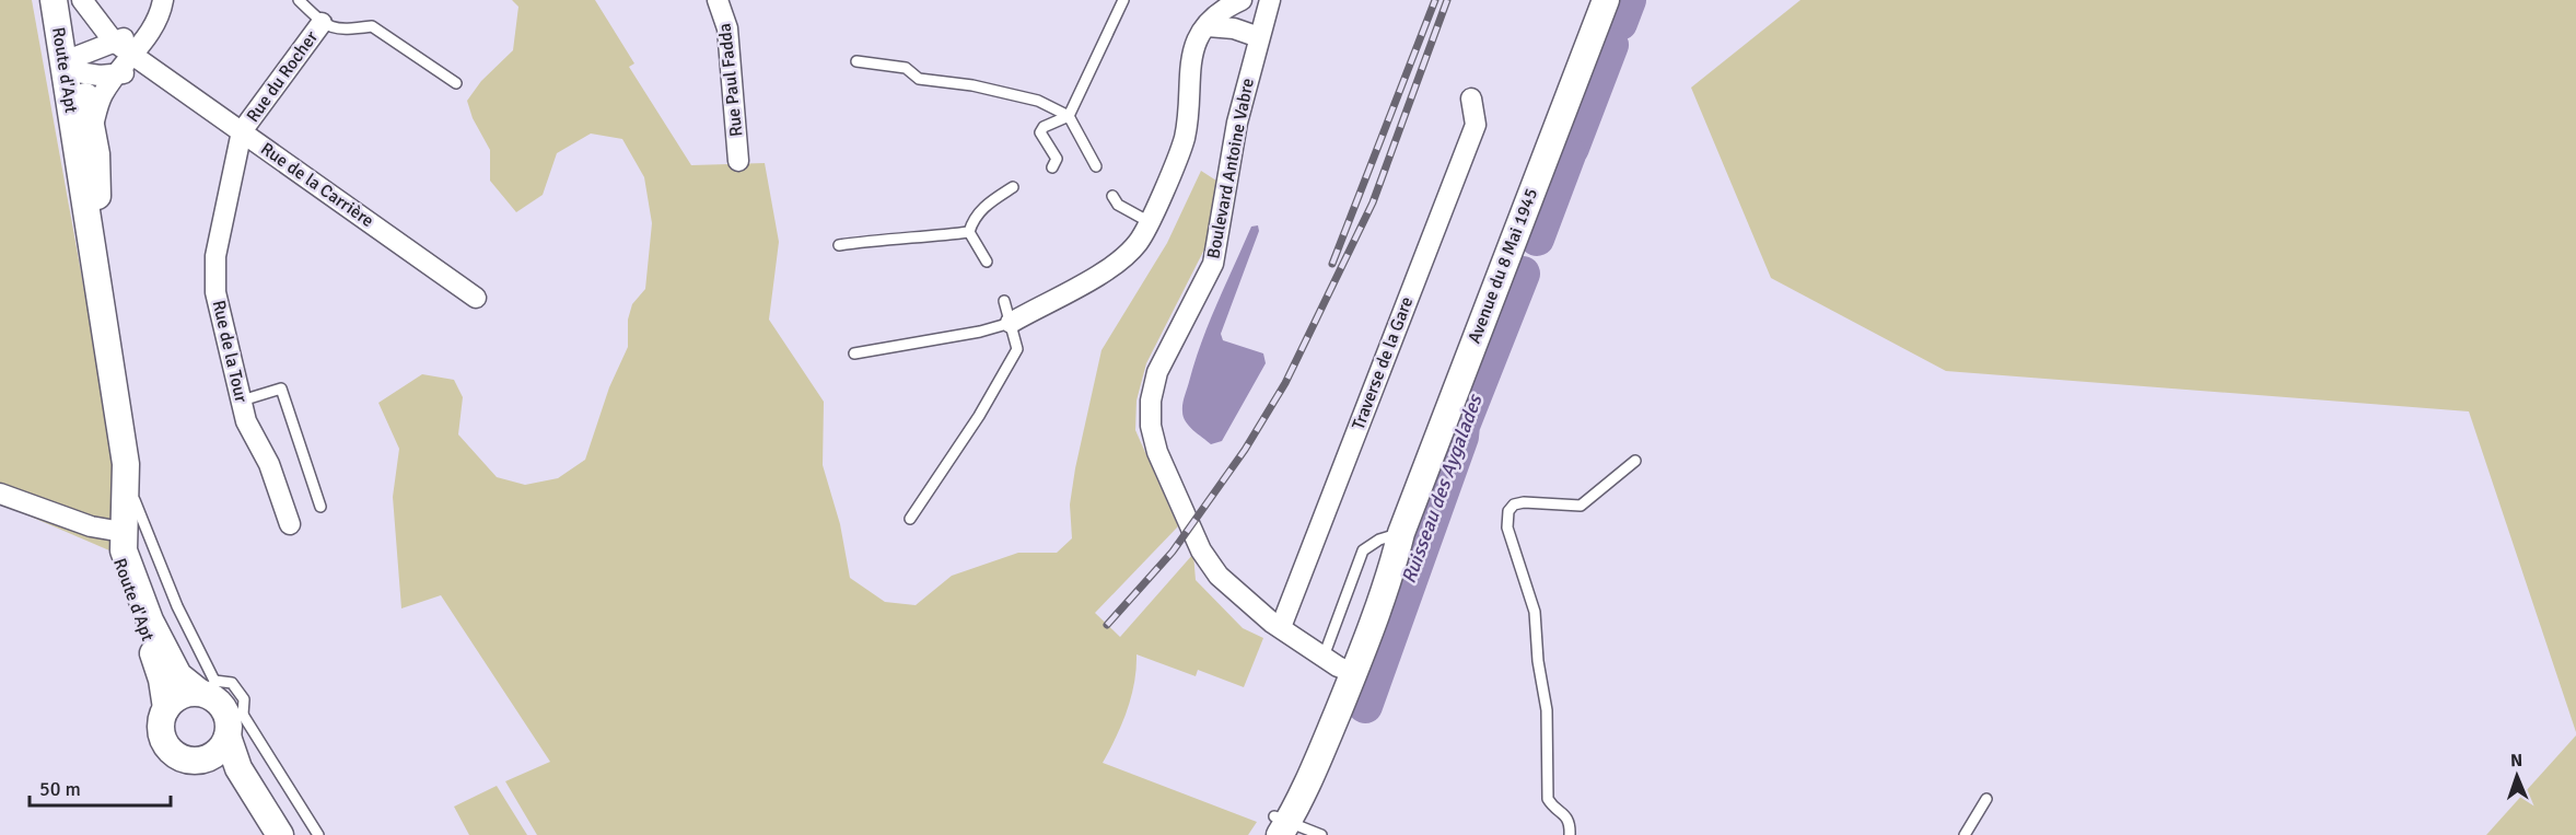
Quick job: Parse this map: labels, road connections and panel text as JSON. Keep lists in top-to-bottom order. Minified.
{"streets":{"main road":["Route d'Apt","Avenue du 8 Mai 1945"],"street":["Rue du Rocher","Rue Paul Fadda","Boulevard Antoine Vabre","Rue de la Carrière","Rue de la Tour","Traverse de la Gare"]},"crossings":[["Rue du Rocher","Rue de la Carrière"],["Rue du Rocher","Rue de la Tour"],["Boulevard Antoine Vabre","Avenue du 8 Mai 1945"],["Boulevard Antoine Vabre","Traverse de la Gare"],["Rue de la Carrière","Rue de la Tour"]],"water":["Ruisseau des Aygalades"],"scale_bar":"50 m","north":"top"}
